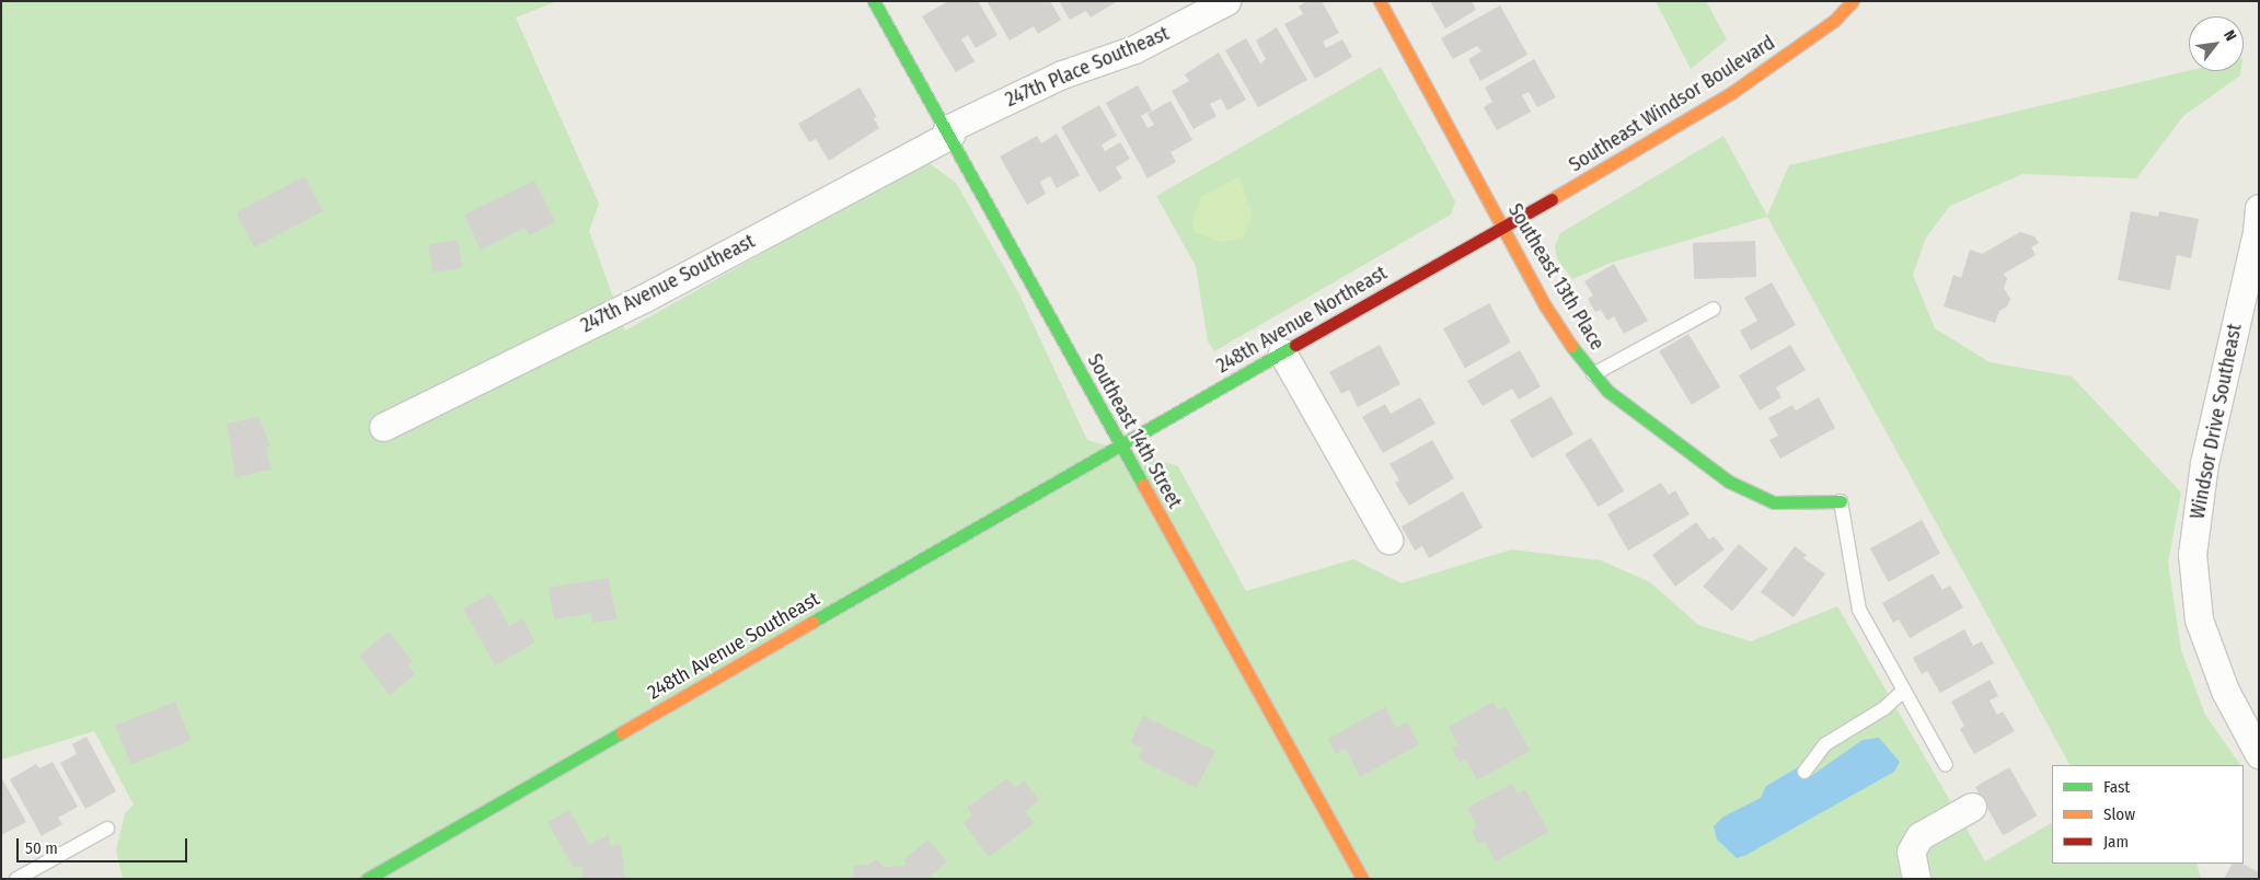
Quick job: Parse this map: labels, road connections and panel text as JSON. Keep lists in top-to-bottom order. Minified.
{"streets":{"street":["247th Place Southeast","Southeast Windsor Boulevard","Southeast 13th Place","247th Avenue Southeast","248th Avenue Northeast","Windsor Drive Southeast","Southeast 14th Street","248th Avenue Southeast"]},"crossings":[["247th Place Southeast","247th Avenue Southeast"],["247th Place Southeast","Southeast 14th Street"],["Southeast Windsor Boulevard","Southeast 13th Place"],["Southeast Windsor Boulevard","248th Avenue Northeast"],["Southeast 13th Place","248th Avenue Northeast"],["247th Avenue Southeast","Southeast 14th Street"],["248th Avenue Northeast","Southeast 14th Street"],["248th Avenue Northeast","248th Avenue Southeast"],["Southeast 14th Street","248th Avenue Southeast"]],"legend":["Fast","Slow","Jam"],"scale_bar":"50 m","north":"top right"}
